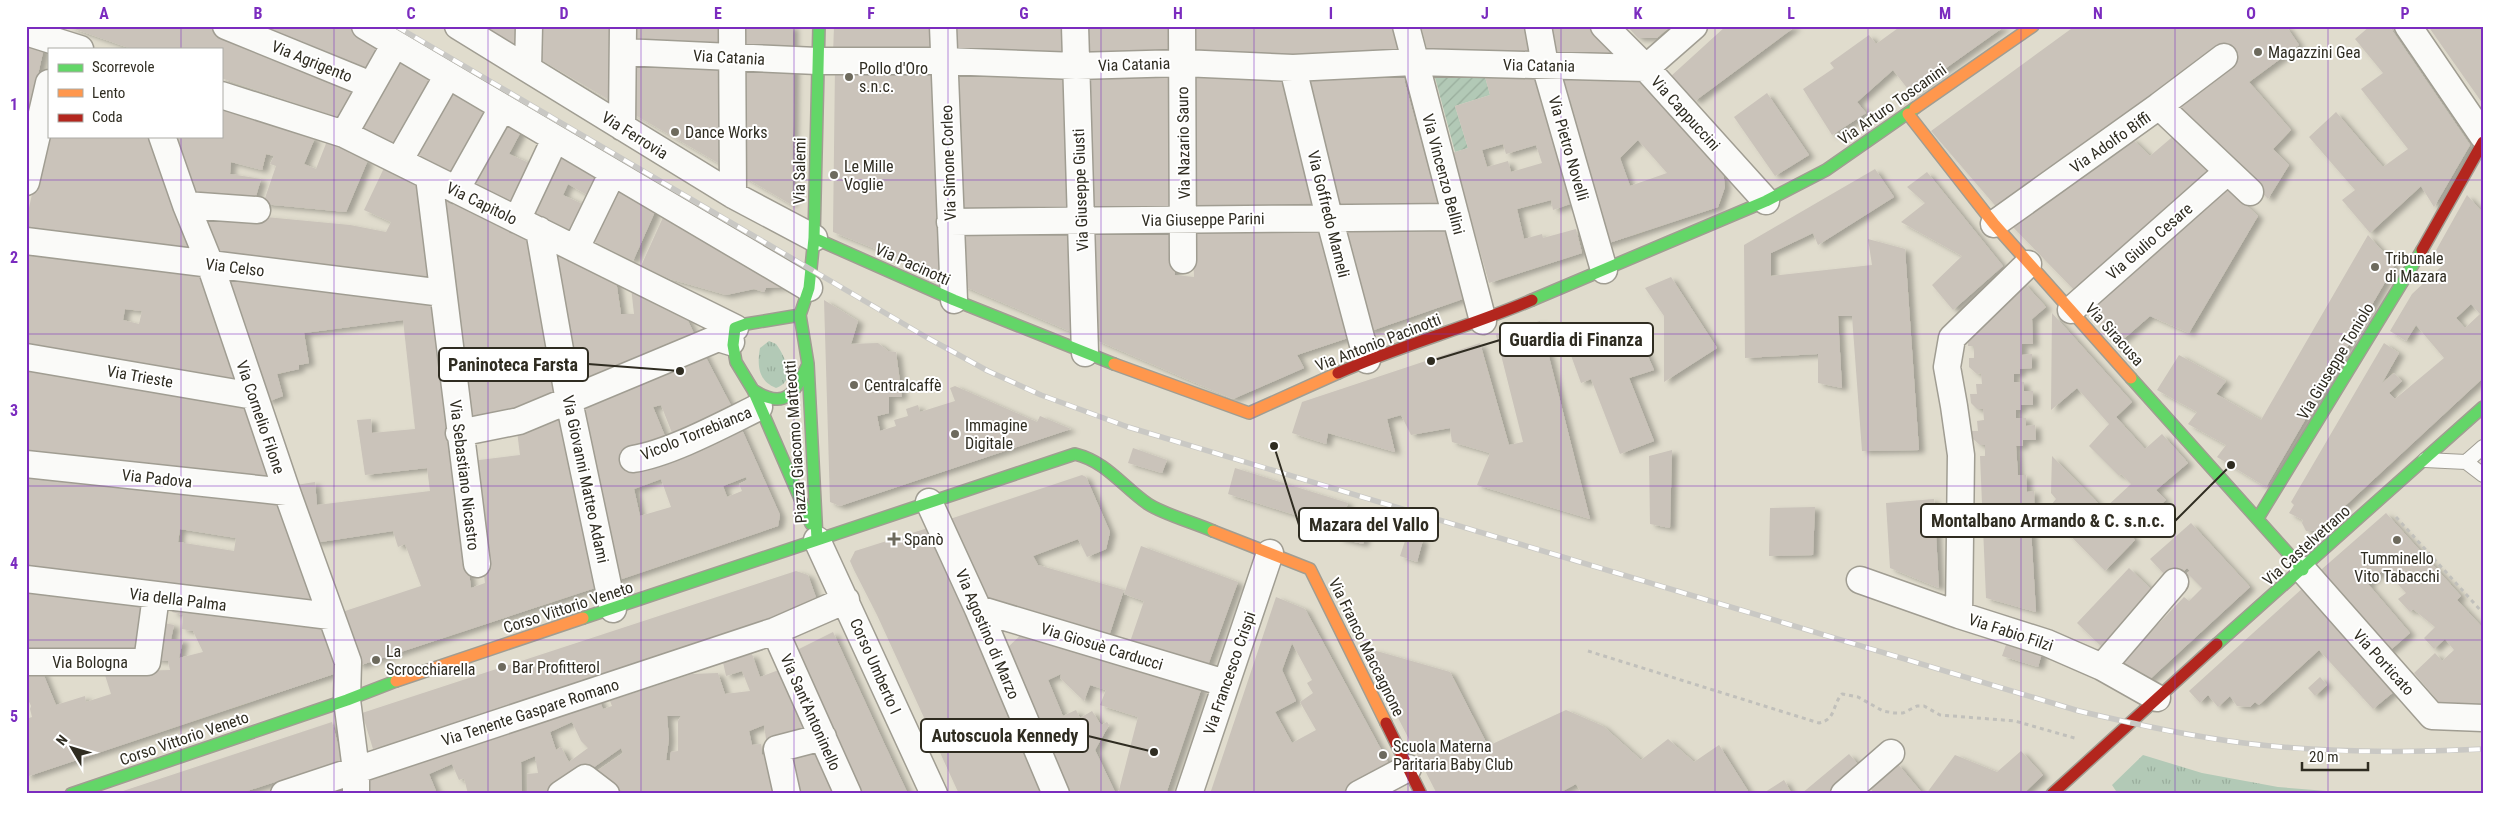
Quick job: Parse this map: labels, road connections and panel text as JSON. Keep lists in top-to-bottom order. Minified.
{"streets":{"street":["Via Catania","Via Agrigento","Via Arturo Toscanini","Via Cappuccini","Via Ferrovia","Via Adolfo Biffi","Via Nazario Sauro","Via Pietro Novelli","Via Simone Corleo","Via Salemi","Via Vincenzo Bellini","Via Giuseppe Giusti","Via Capitolo","Via Goffredo Mameli","Via Giuseppe Parini","Via Giulio Cesare","Via Pacinotti","Via Celso","Via Siracusa","Via Antonio Pacinotti","Via Giuseppe Toniolo","Via Trieste","Via Cornelio Filone","Vicolo Torrebianca","Piazza Giacomo Matteotti","Via Sebastiano Nicastro","Via Padova","Via Giovanni Matteo Adami","Via Castelvetrano","Via della Palma","Corso Vittorio Veneto","Via Fabio Filzi","Via Agostino di Marzo","Via Giosuè Carducci","Via Franco Maccagnone","Via Bologna","Via Porticato","Corso Umberto I","Via Francesco Crispi","Via Tenente Gaspare Romano","Via Sant'Antoninello"]},"crossings":[["Via Catania","Via Cappuccini"],["Via Catania","Via Nazario Sauro"],["Via Catania","Via Pietro Novelli"],["Via Catania","Via Simone Corleo"],["Via Catania","Via Salemi"],["Via Catania","Via Vincenzo Bellini"],["Via Catania","Via Giuseppe Giusti"],["Via Catania","Via Goffredo Mameli"],["Via Arturo Toscanini","Via Cappuccini"],["Via Arturo Toscanini","Via Siracusa"],["Via Arturo Toscanini","Via Antonio Pacinotti"],["Via Cappuccini","Via Antonio Pacinotti"],["Via Ferrovia","Via Salemi"],["Via Ferrovia","Via Pacinotti"],["Via Adolfo Biffi","Via Siracusa"],["Via Nazario Sauro","Via Giuseppe Parini"],["Via Pietro Novelli","Via Antonio Pacinotti"],["Via Simone Corleo","Via Giuseppe Parini"],["Via Simone Corleo","Via Pacinotti"],["Via Salemi","Via Capitolo"],["Via Salemi","Via Pacinotti"],["Via Salemi","Vicolo Torrebianca"],["Via Salemi","Piazza Giacomo Matteotti"],["Via Vincenzo Bellini","Via Giuseppe Parini"],["Via Vincenzo Bellini","Via Antonio Pacinotti"],["Via Giuseppe Giusti","Via Giuseppe Parini"],["Via Giuseppe Giusti","Via Antonio Pacinotti"],["Via Capitolo","Vicolo Torrebianca"],["Via Capitolo","Piazza Giacomo Matteotti"],["Via Capitolo","Via Sebastiano Nicastro"],["Via Capitolo","Via Giovanni Matteo Adami"],["Via Goffredo Mameli","Via Giuseppe Parini"],["Via Goffredo Mameli","Via Antonio Pacinotti"],["Via Giulio Cesare","Via Siracusa"],["Via Pacinotti","Via Antonio Pacinotti"],["Via Celso","Via Cornelio Filone"],["Via Celso","Via Sebastiano Nicastro"],["Via Siracusa","Via Giuseppe Toniolo"],["Via Siracusa","Via Castelvetrano"],["Via Siracusa","Via Porticato"],["Via Trieste","Via Cornelio Filone"],["Via Cornelio Filone","Via Padova"],["Via Cornelio Filone","Via della Palma"],["Via Cornelio Filone","Corso Vittorio Veneto"],["Via Cornelio Filone","Via Tenente Gaspare Romano"],["Vicolo Torrebianca","Piazza Giacomo Matteotti"],["Piazza Giacomo Matteotti","Corso Vittorio Veneto"],["Piazza Giacomo Matteotti","Corso Umberto I"],["Via Giovanni Matteo Adami","Corso Vittorio Veneto"],["Via Castelvetrano","Via Fabio Filzi"],["Via Castelvetrano","Via Porticato"],["Via della Palma","Via Bologna"],["Corso Vittorio Veneto","Via Agostino di Marzo"],["Corso Vittorio Veneto","Via Franco Maccagnone"],["Corso Vittorio Veneto","Corso Umberto I"],["Corso Vittorio Veneto","Via Francesco Crispi"],["Via Agostino di Marzo","Via Giosuè Carducci"],["Via Giosuè Carducci","Via Francesco Crispi"],["Via Franco Maccagnone","Via Francesco Crispi"],["Corso Umberto I","Via Tenente Gaspare Romano"],["Via Tenente Gaspare Romano","Via Sant'Antoninello"]],"places":{"other":["Magazzini Gea","Pollo d'Oro s.n.c.","Dance Works","Le Mille Voglie","Tribunale di Mazara","Guardia di Finanza","Paninoteca Farsta","Centralcaffè","Immagine Digitale","Mazara del Vallo","Montalbano Armando & C. s.n.c.","Tumminello Vito Tabacchi","La Scrocchiarella","Bar Profitterol","Autoscuola Kennedy","Scuola Materna Paritaria Baby Club"],"health":["Spanò"]},"legend":["Scorrevole","Lento","Coda"],"scale_bar":"20 m","north":"top left","grid":{"columns":["A","B","C","D","E","F","G","H","I","J","K","L","M","N","O","P"],"rows":["1","2","3","4","5"]}}
